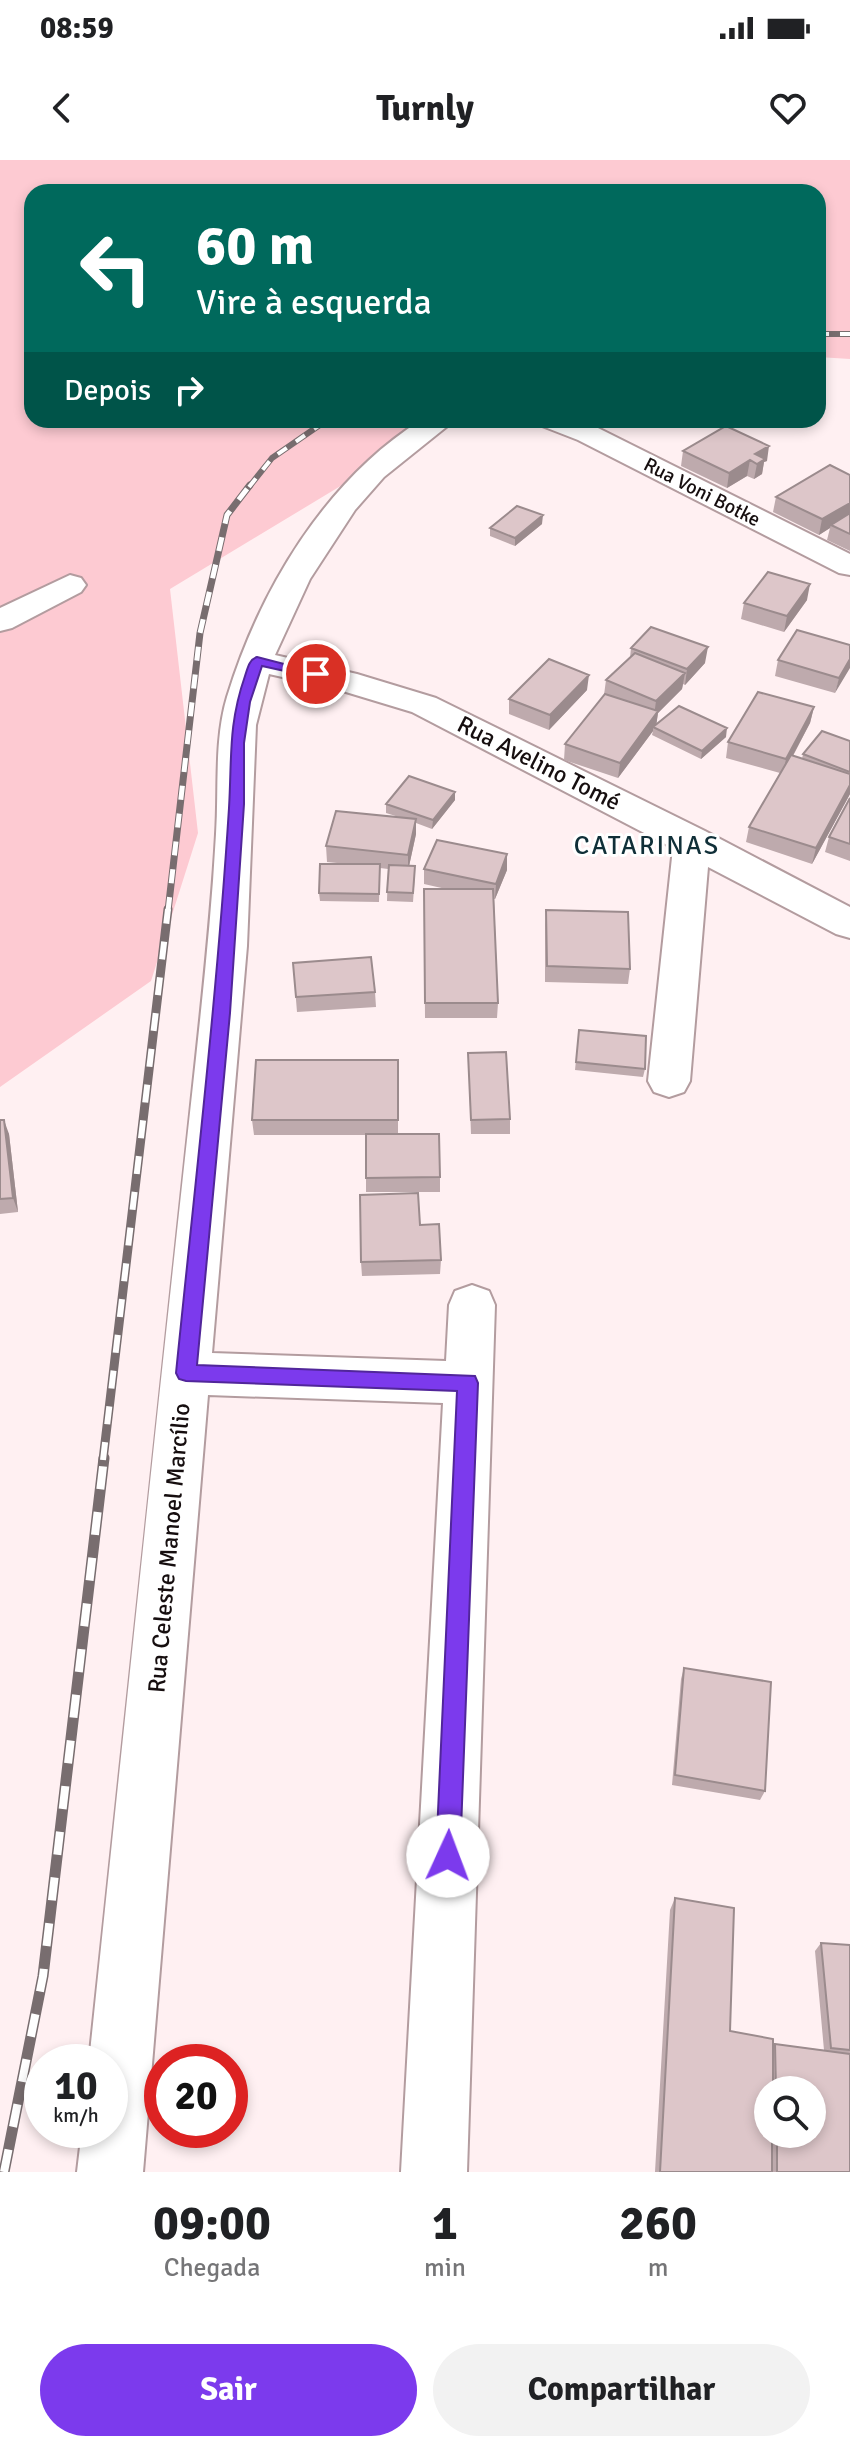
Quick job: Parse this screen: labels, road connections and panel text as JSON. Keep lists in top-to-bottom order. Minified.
{"streets":{"street":["Rua Voni Botke","Rua Avelino Tomé","Rua Celeste Manoel Marcílio"]},"crossings":[["Rua Avelino Tomé","Rua Celeste Manoel Marcílio"]],"districts":["CATARINAS"],"page":{"status":"08:59","header":"Turnly","turn":["60 m","Vire à esquerda"],"then":"Depois","speed":"10 km/h","limit":"20","eta":["09:00","Chegada","1","min","260","m"],"buttons":["Sair","Compartilhar"]}}
